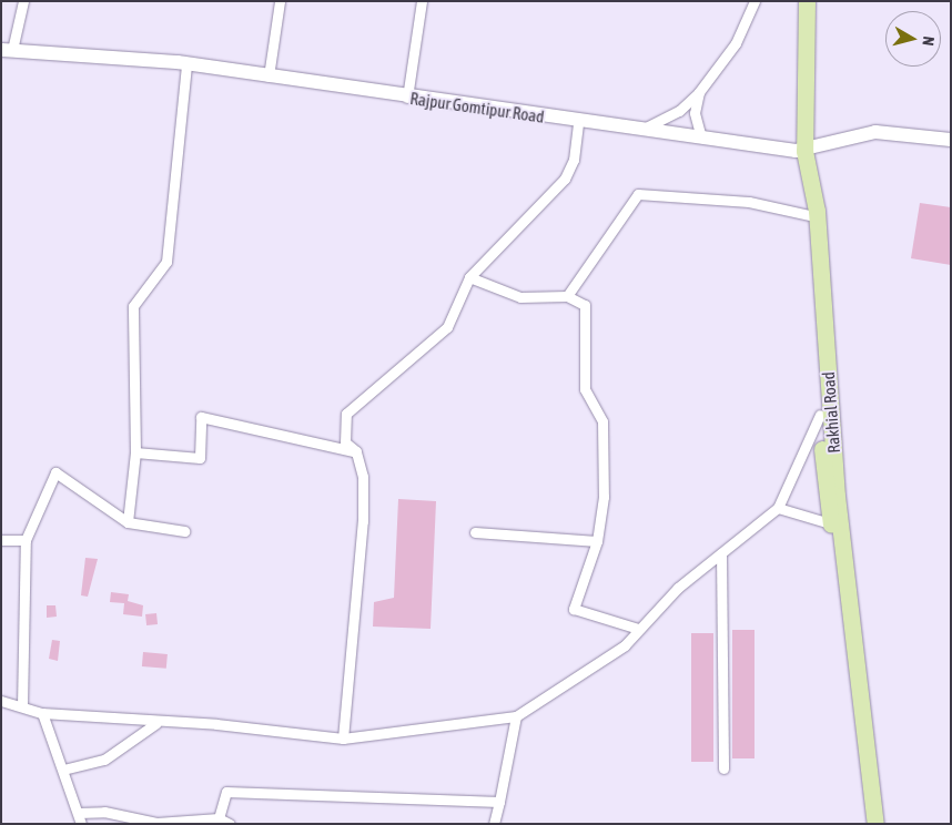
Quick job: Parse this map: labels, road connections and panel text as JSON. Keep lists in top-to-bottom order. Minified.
{"streets":{"main road":["Rajpur Gomtipur Road","Rakhial Road"]},"crossings":[["Rajpur Gomtipur Road","Rakhial Road"]],"north":"right"}
